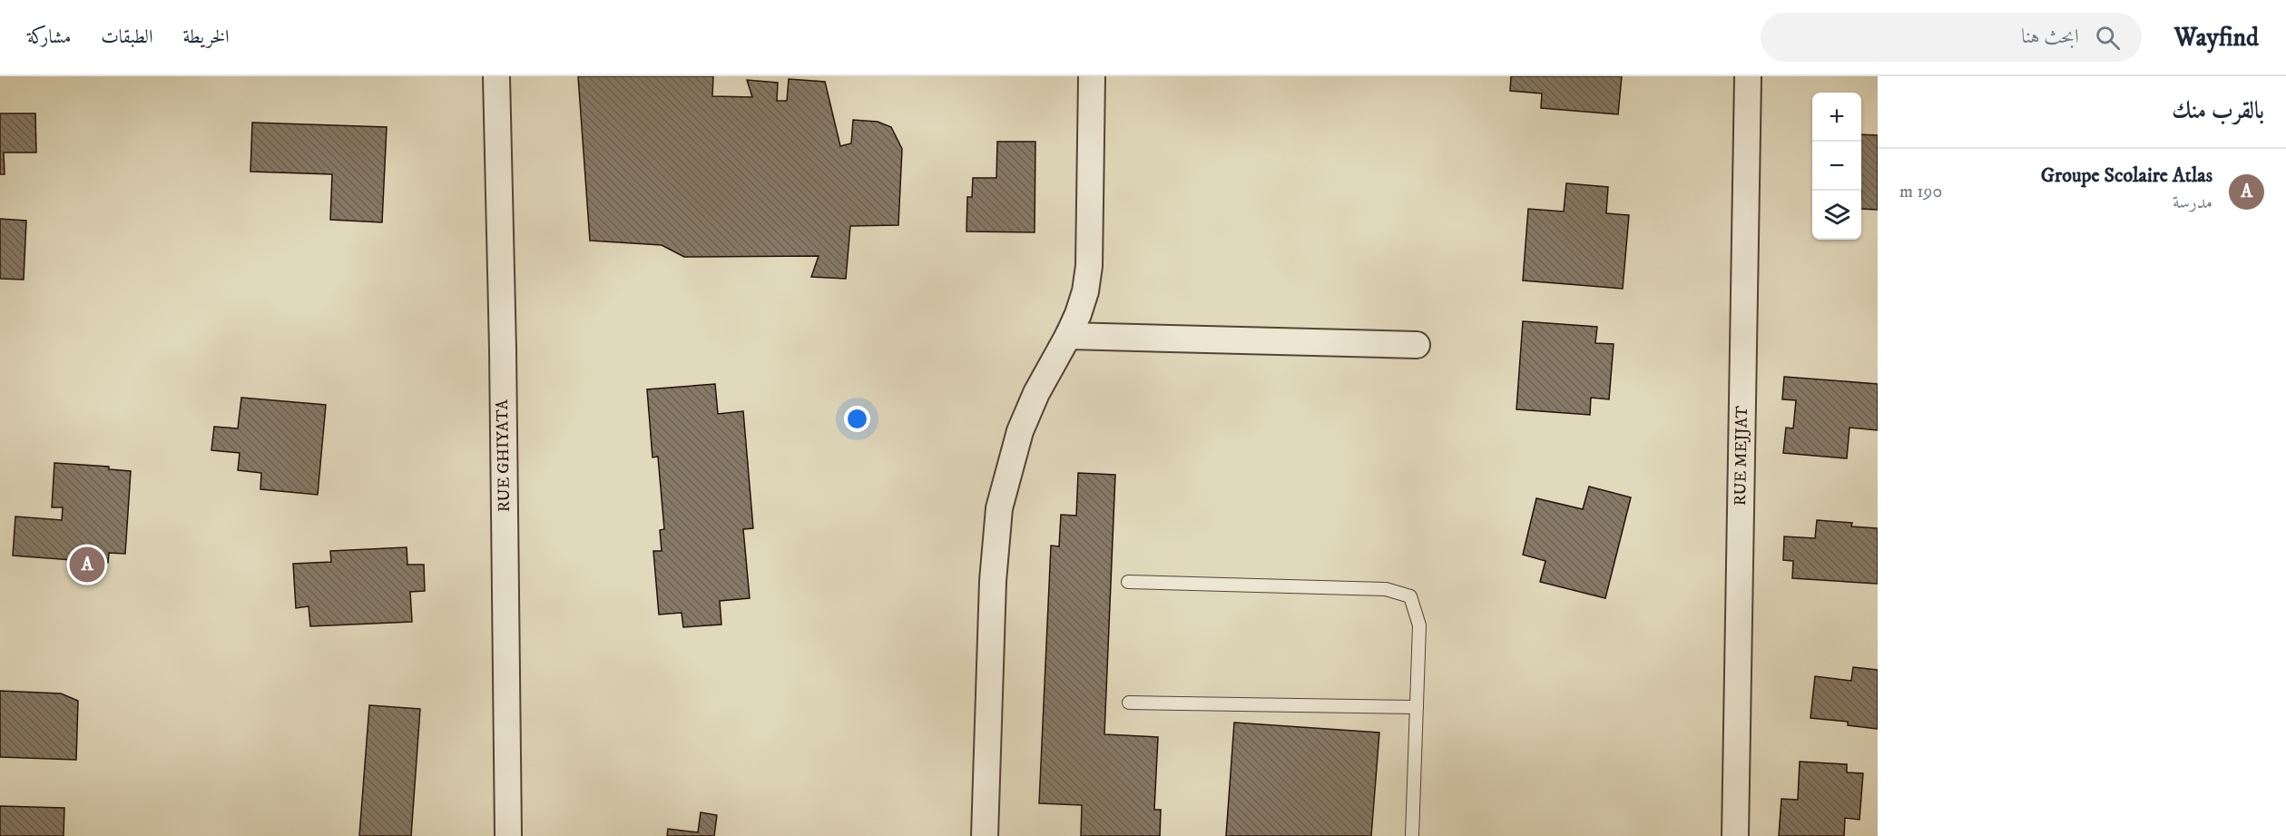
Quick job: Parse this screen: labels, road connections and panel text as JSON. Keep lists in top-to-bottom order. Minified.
{"streets":{"street":["RUE GHIYATA","RUE MEJJAT"]},"page":{"header":"Wayfind","search":"ابحث هنا","nav":["الخريطة","الطبقات","مشاركة"],"heading":"بالقرب منك","map_buttons":["+","−"],"list":[{"mark":"A","name":"Groupe Scolaire Atlas","note":"مدرسة","value":"190 m"}],"pins":"A"}}
